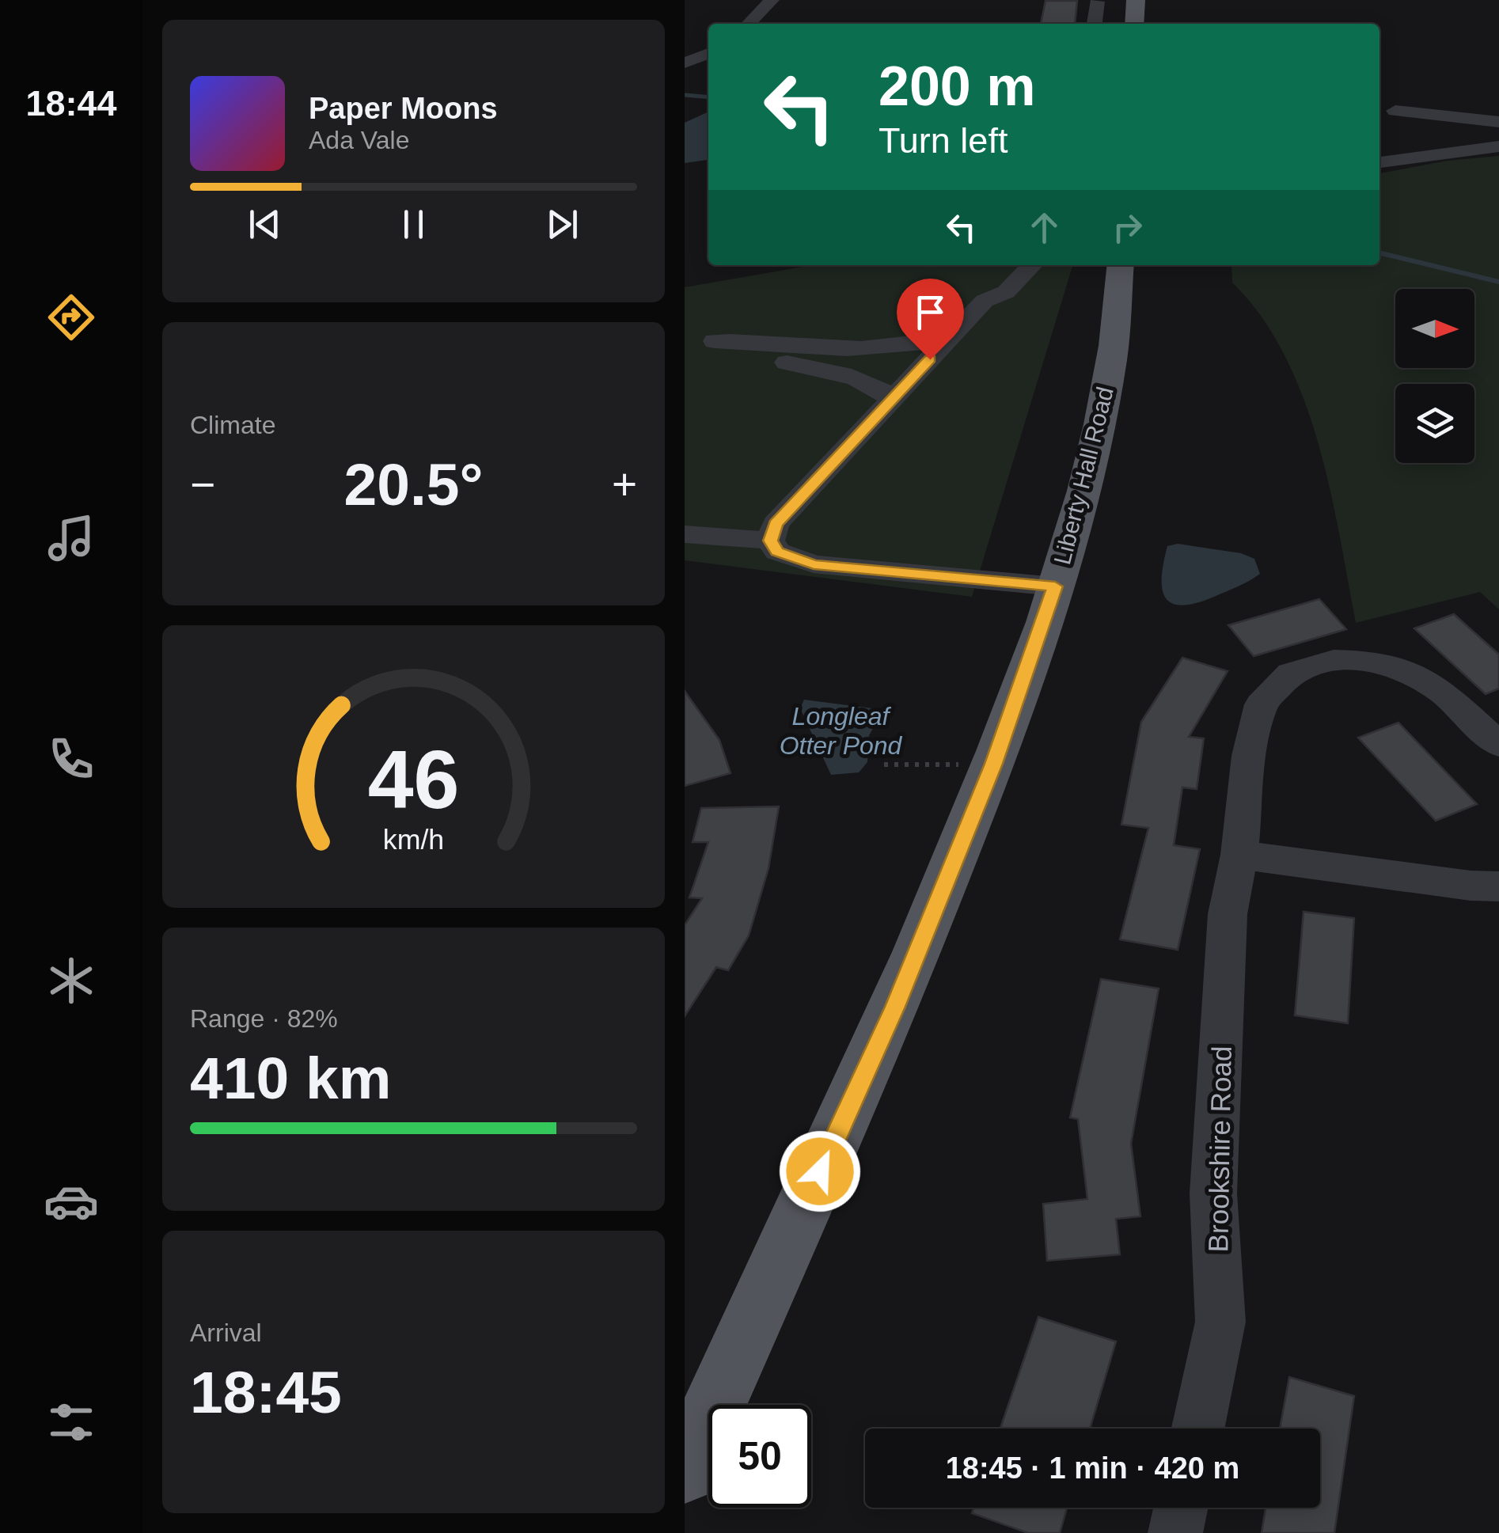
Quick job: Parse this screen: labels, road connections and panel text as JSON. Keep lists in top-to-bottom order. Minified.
{"streets":{"main road":["Liberty Hall Road"],"street":["Brookshire Road"]},"water":["Longleaf Otter Pond"],"north":"right","page":{"tabs":"18:44","turn":["200 m","Turn left"],"song":["Paper Moons","Ada Vale"],"tile":["Climate",["Range · 82%","410 km"],["Arrival","18:45"]],"heat":["−","20.5°","+"],"limit":"50","trip":"18:45 · 1 min · 420 m","gauge":["46","km/h"]}}
